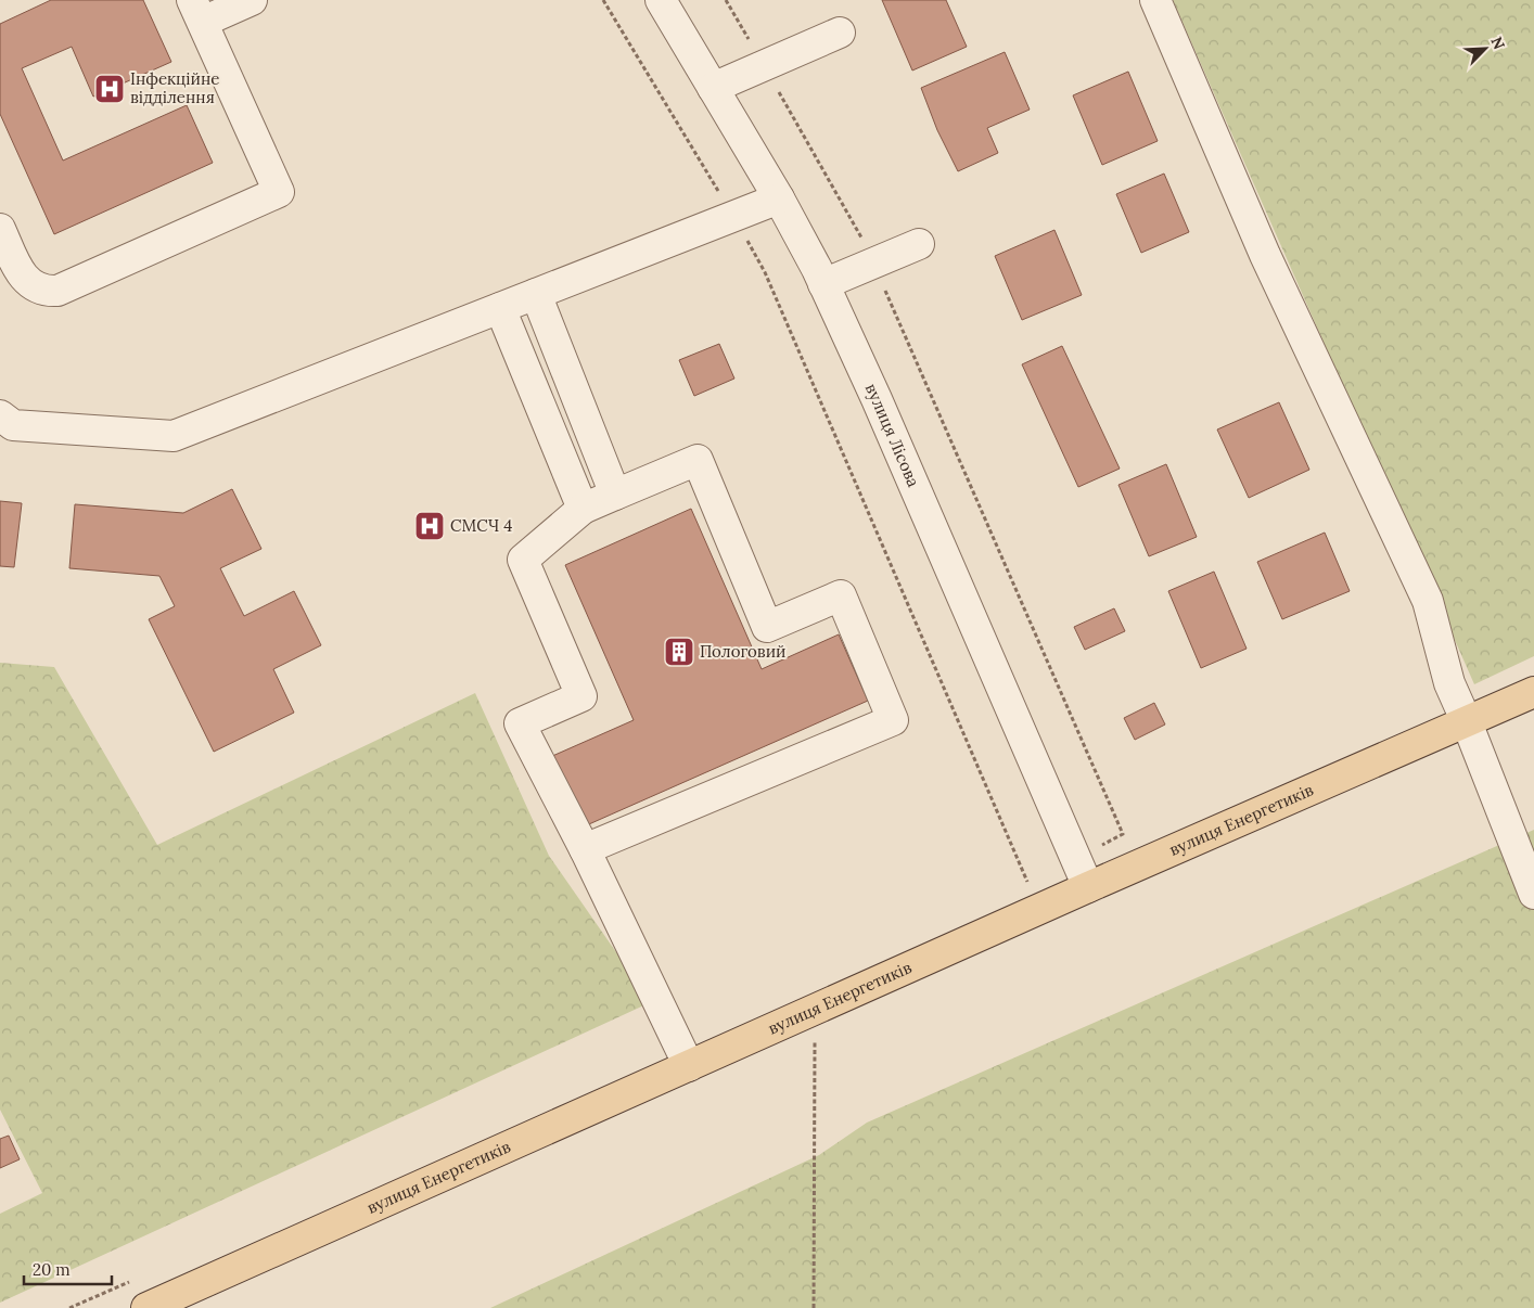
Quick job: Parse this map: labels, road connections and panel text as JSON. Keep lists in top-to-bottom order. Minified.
{"streets":{"main road":["вулиця Енергетиків"],"street":["вулиця Лісова"]},"crossings":[["вулиця Лісова","вулиця Енергетиків"]],"places":{"hospital":["Інфекційне відділення","СМСЧ 4"],"building":["Пологовий"]},"scale_bar":"20 m","north":"top right"}
